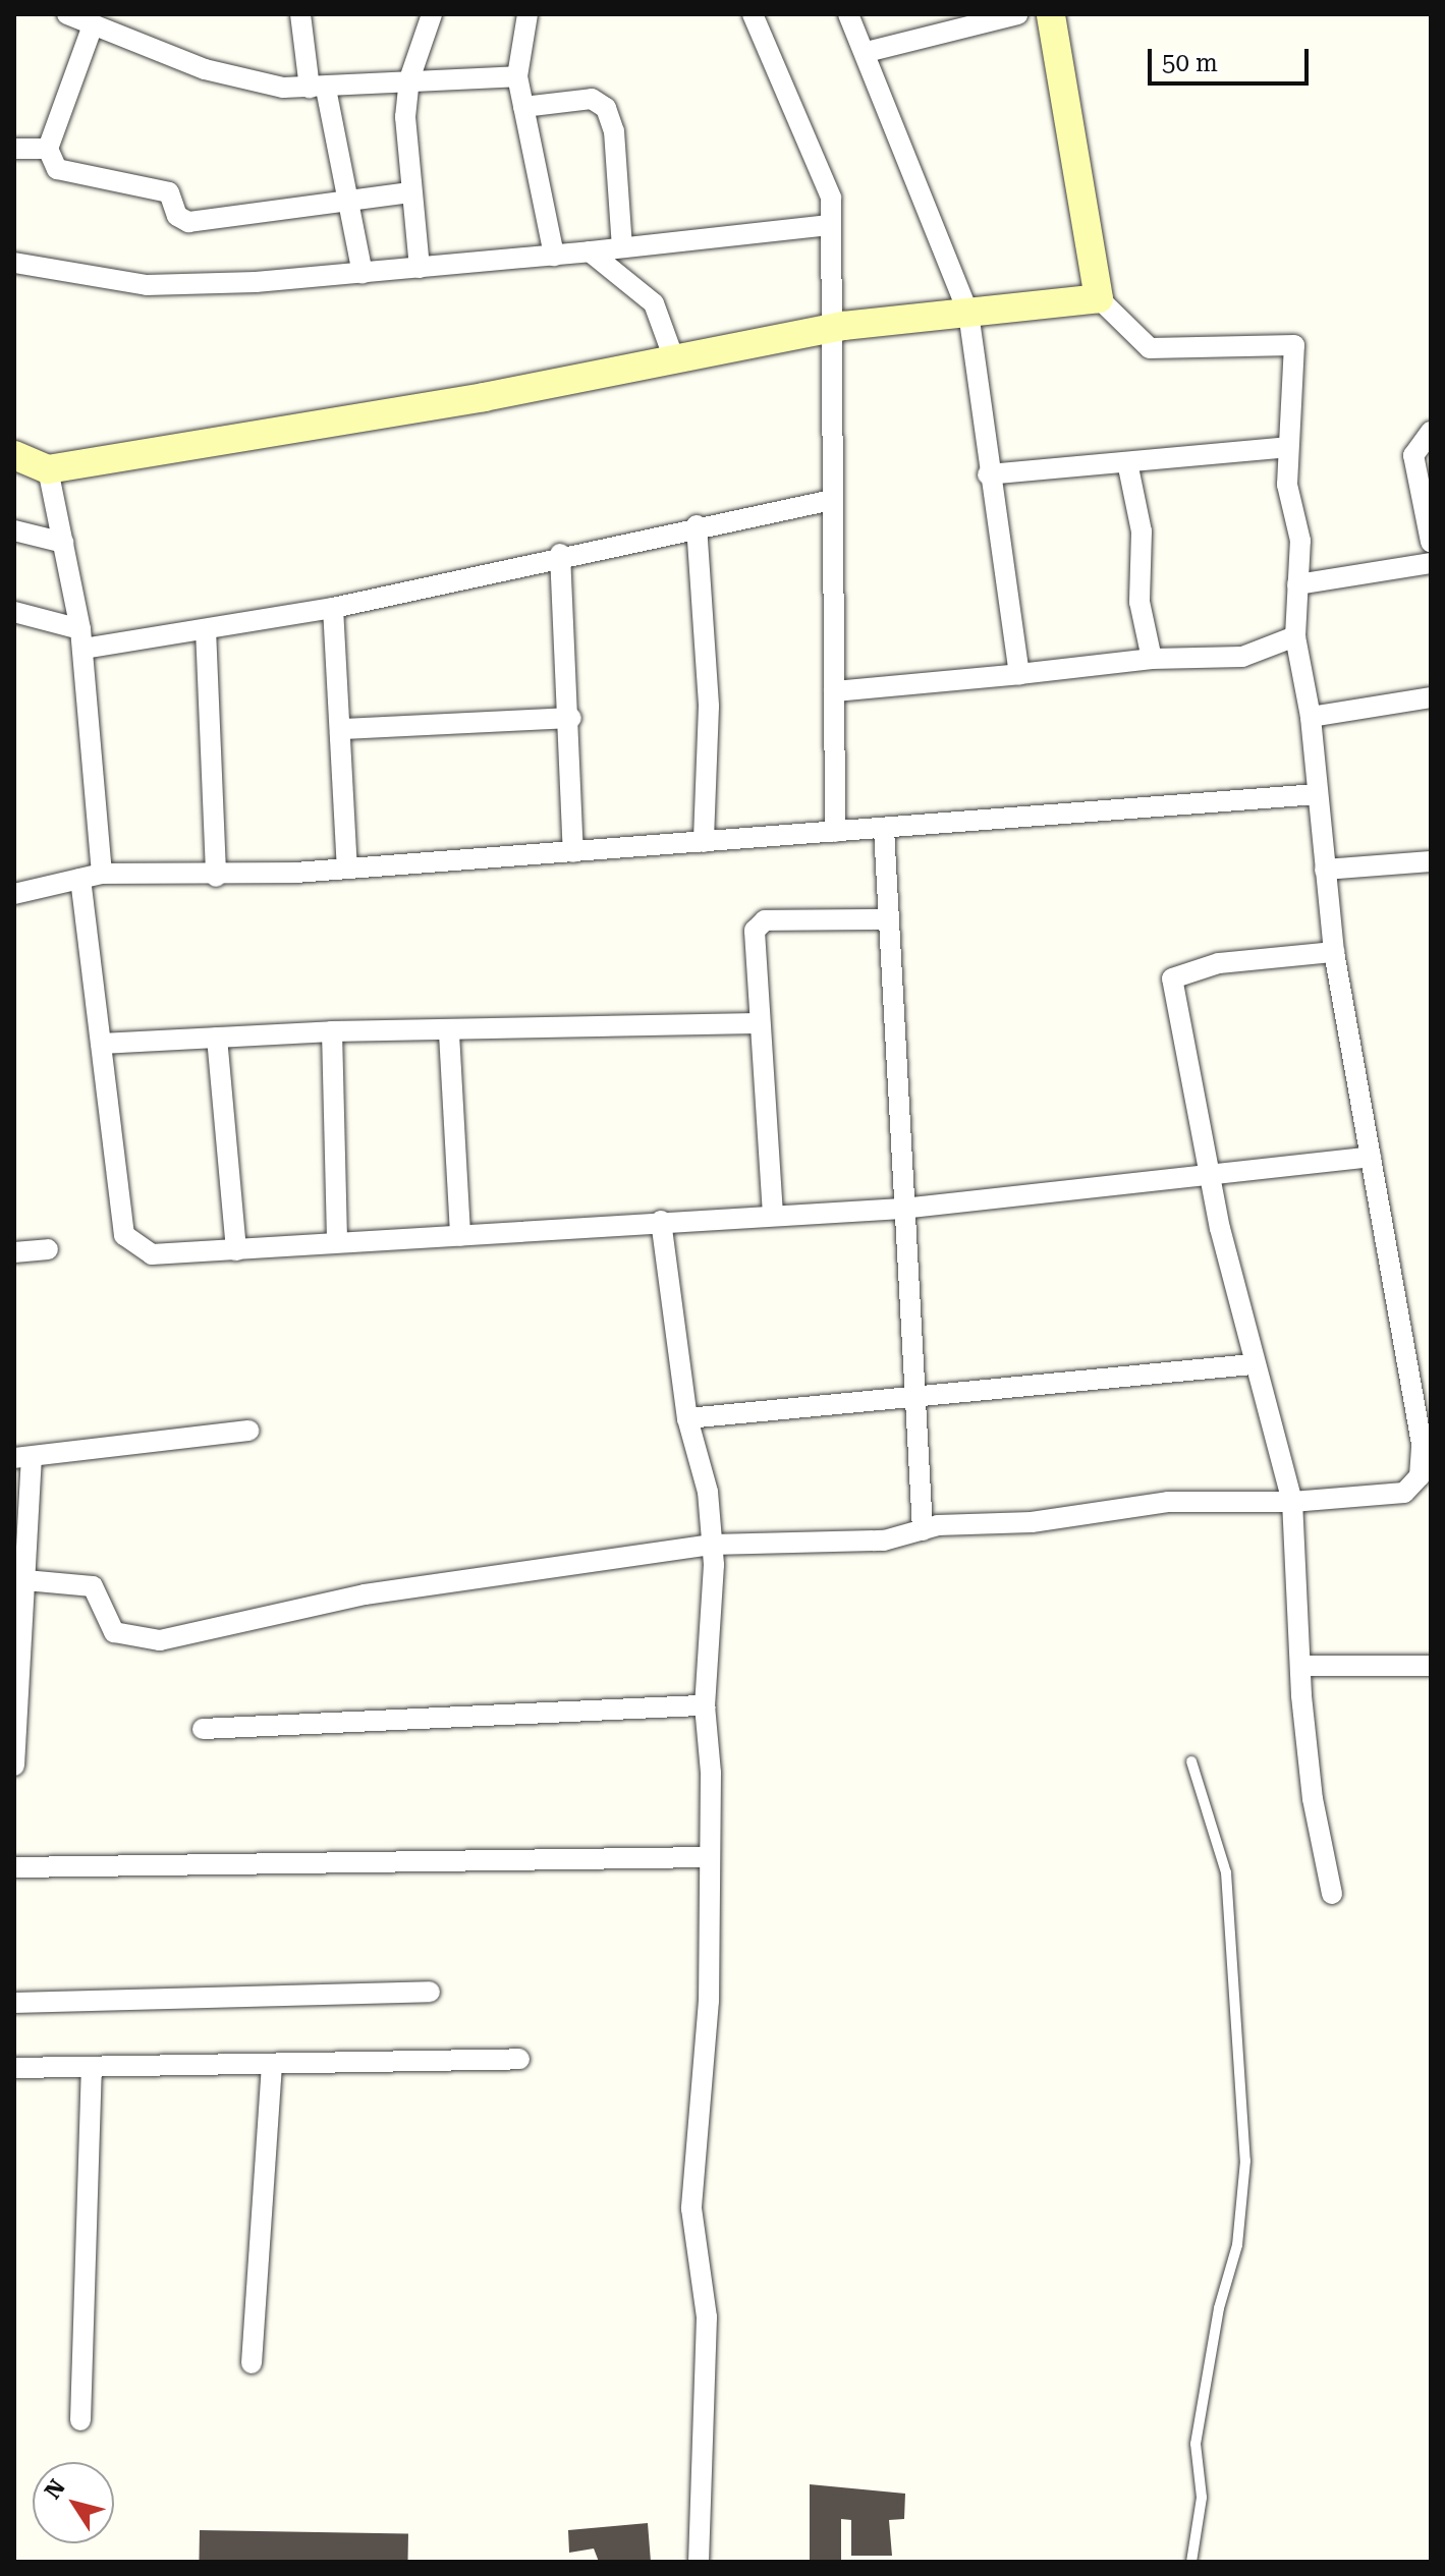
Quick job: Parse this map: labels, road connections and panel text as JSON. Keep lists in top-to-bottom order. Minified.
{"scale_bar":"50 m","north":"top left"}
